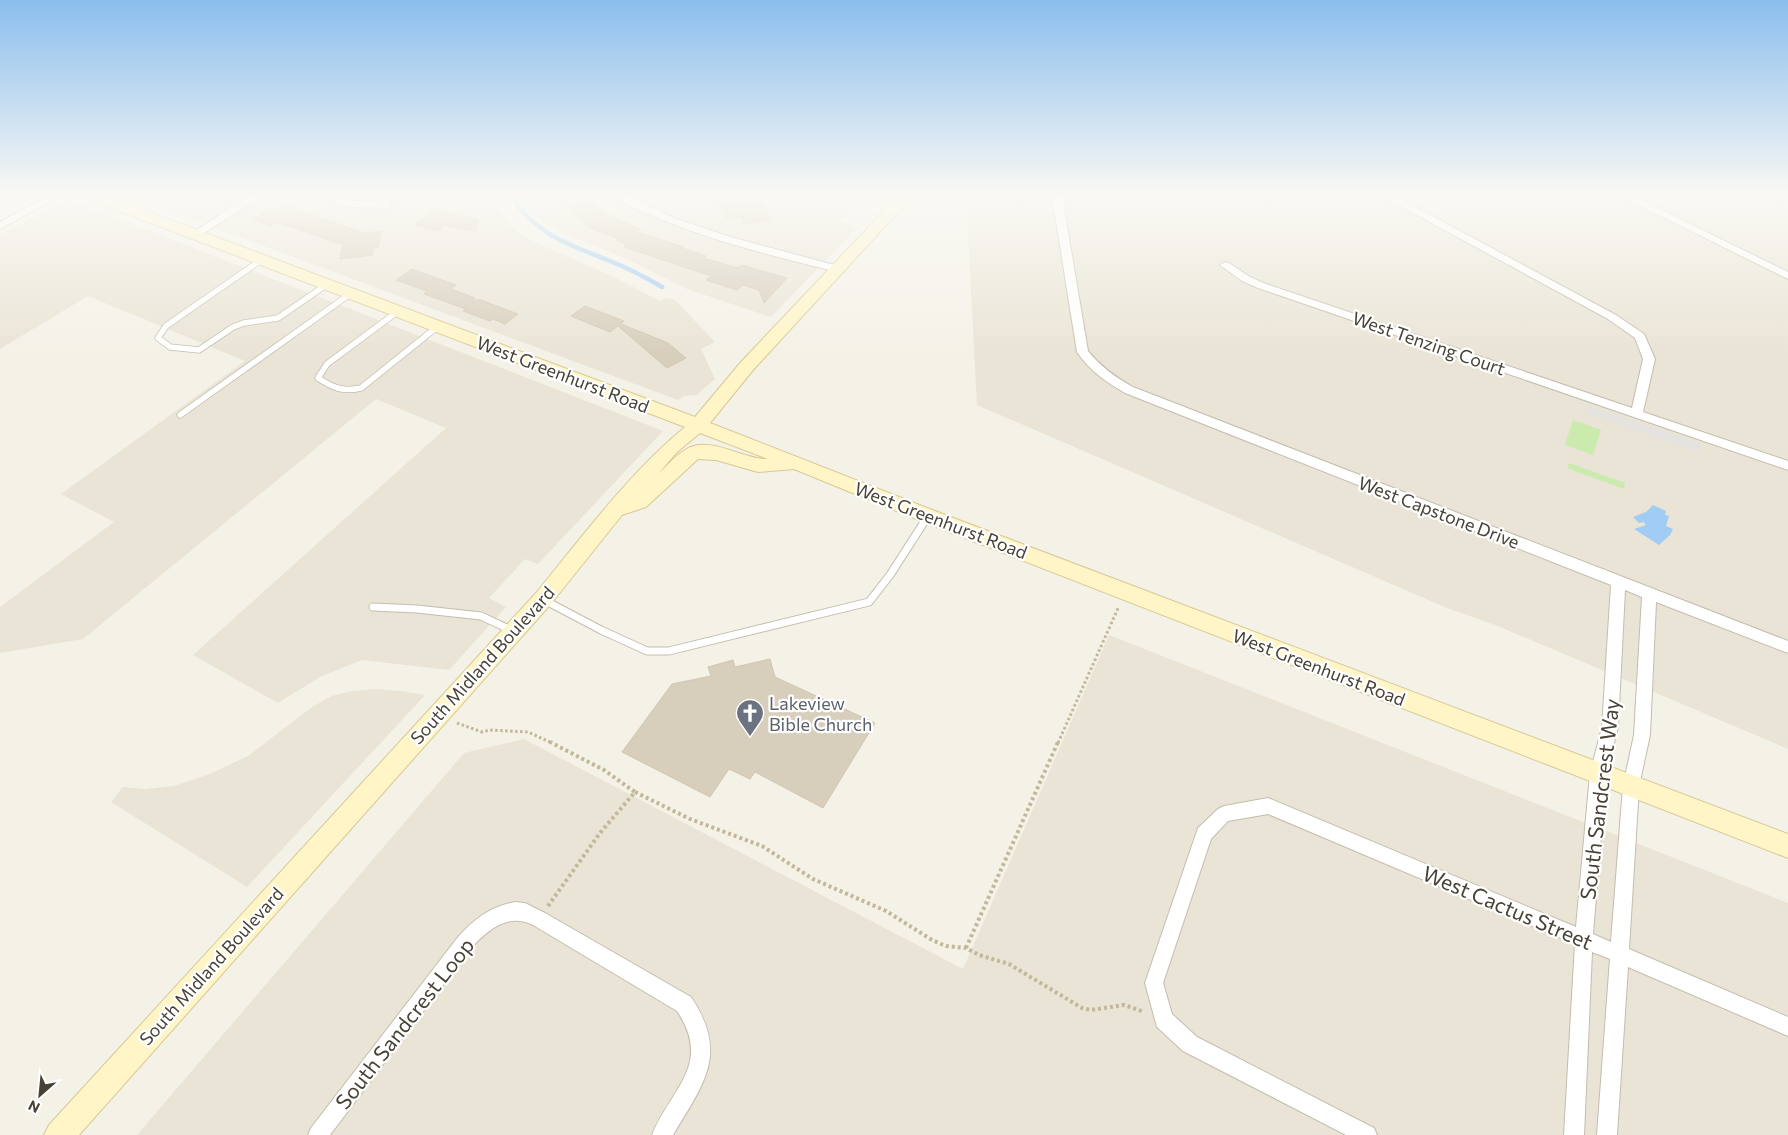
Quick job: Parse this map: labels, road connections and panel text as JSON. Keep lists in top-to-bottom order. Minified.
{"streets":{"main road":["West Greenhurst Road","South Midland Boulevard"],"street":["West Tenzing Court","West Capstone Drive","South Sandcrest Way","West Cactus Street","South Sandcrest Loop"]},"crossings":[["West Greenhurst Road","South Midland Boulevard"],["West Greenhurst Road","South Sandcrest Way"],["West Capstone Drive","South Sandcrest Way"],["South Sandcrest Way","West Cactus Street"]],"places":{"church":["Lakeview Bible Church"]},"north":"bottom left"}
